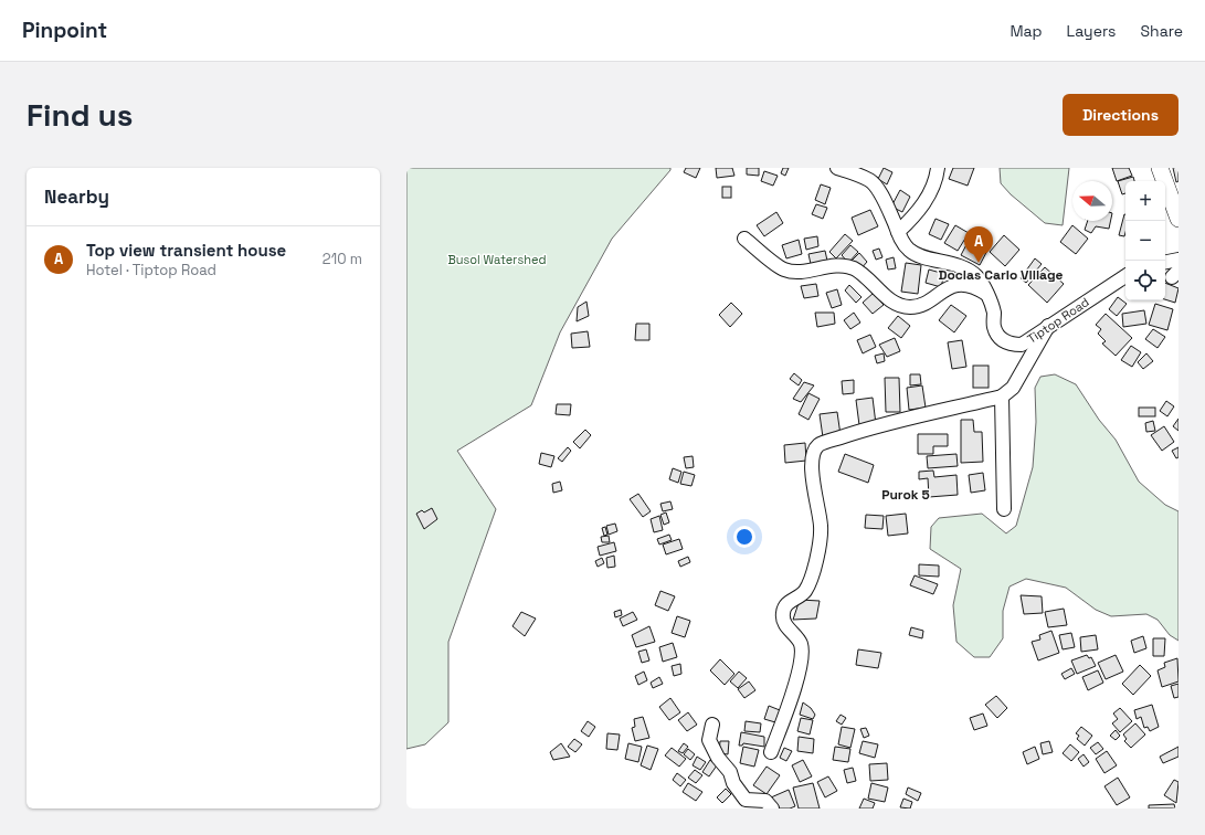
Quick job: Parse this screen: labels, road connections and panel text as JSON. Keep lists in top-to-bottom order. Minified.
{"streets":{"street":["Tiptop Road"]},"districts":["Doclas Cario Village","Purok 5"],"parks":["Busol Watershed"],"north":"left","page":{"header":"Pinpoint","nav":["Map","Layers","Share"],"buttons":"Directions","title":"Find us","heading":"Nearby","map_buttons":["+","−"],"list":[{"mark":"A","name":"Top view transient house","note":"Hotel · Tiptop Road","value":"210 m"}],"pins":"A"}}
